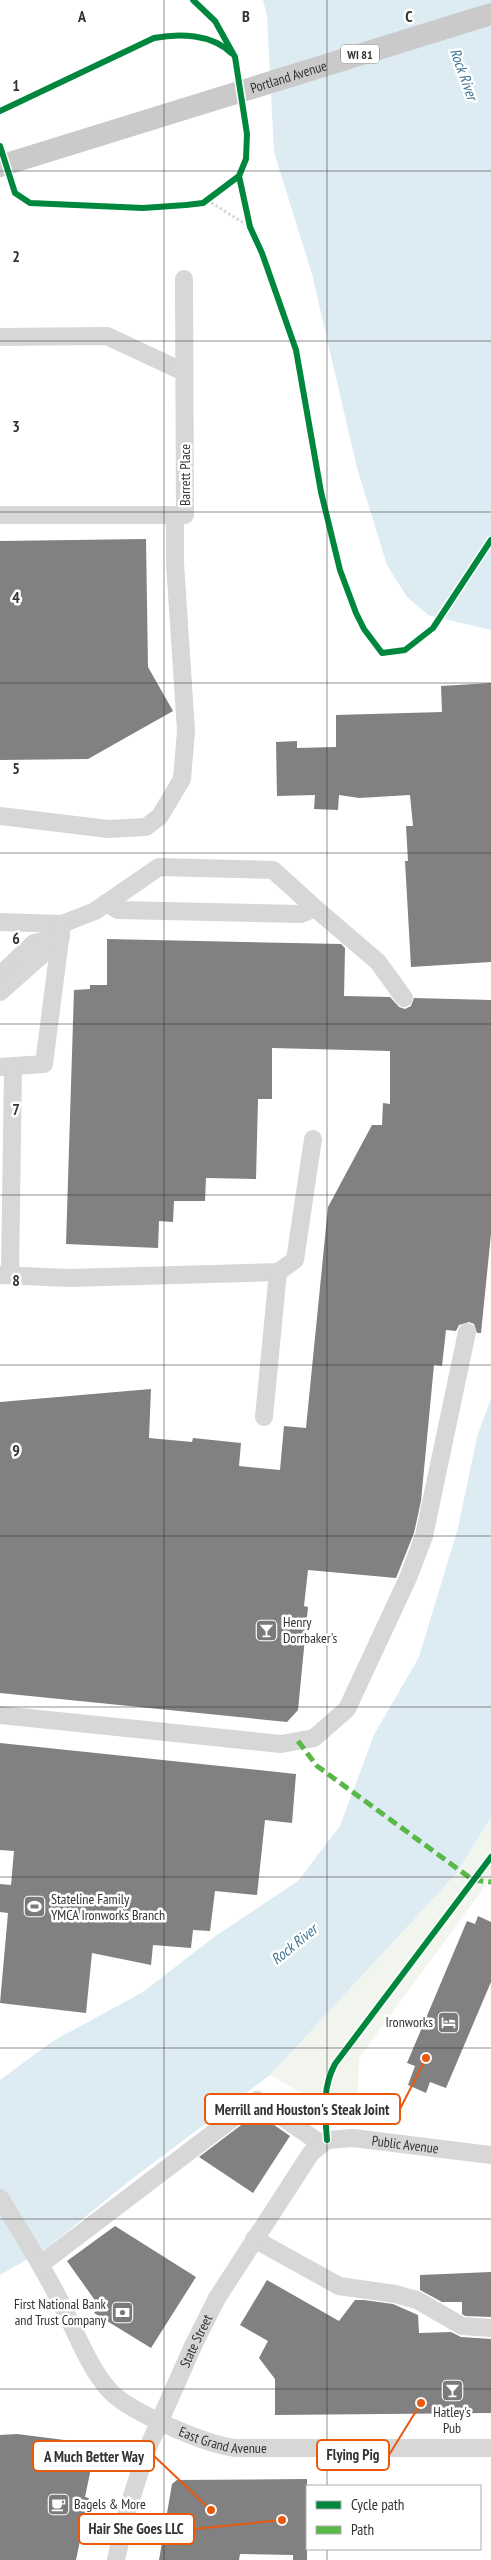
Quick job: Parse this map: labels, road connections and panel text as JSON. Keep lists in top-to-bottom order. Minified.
{"streets":{"main road":["WI 81","Portland Avenue"],"street":["Barrett Place","Public Avenue","State Street","East Grand Avenue"]},"crossings":[["Public Avenue","State Street"],["State Street","East Grand Avenue"]],"water":["Rock River"],"places":{"bar":["Henry Dorrbaker's","Hatley's Pub"],"sports":["Stateline Family YMCA Ironworks Branch"],"hotel":["Ironworks"],"other":["Merrill and Houston's Steak Joint","Flying Pig","A Much Better Way","Hair She Goes LLC"],"bank":["First National Bank and Trust Company"],"cafe":["Bagels & More"]},"legend":["Cycle path","Path"],"grid":{"columns":["A","B","C"],"rows":["1","2","3","4","5","6","7","8","9"]}}
